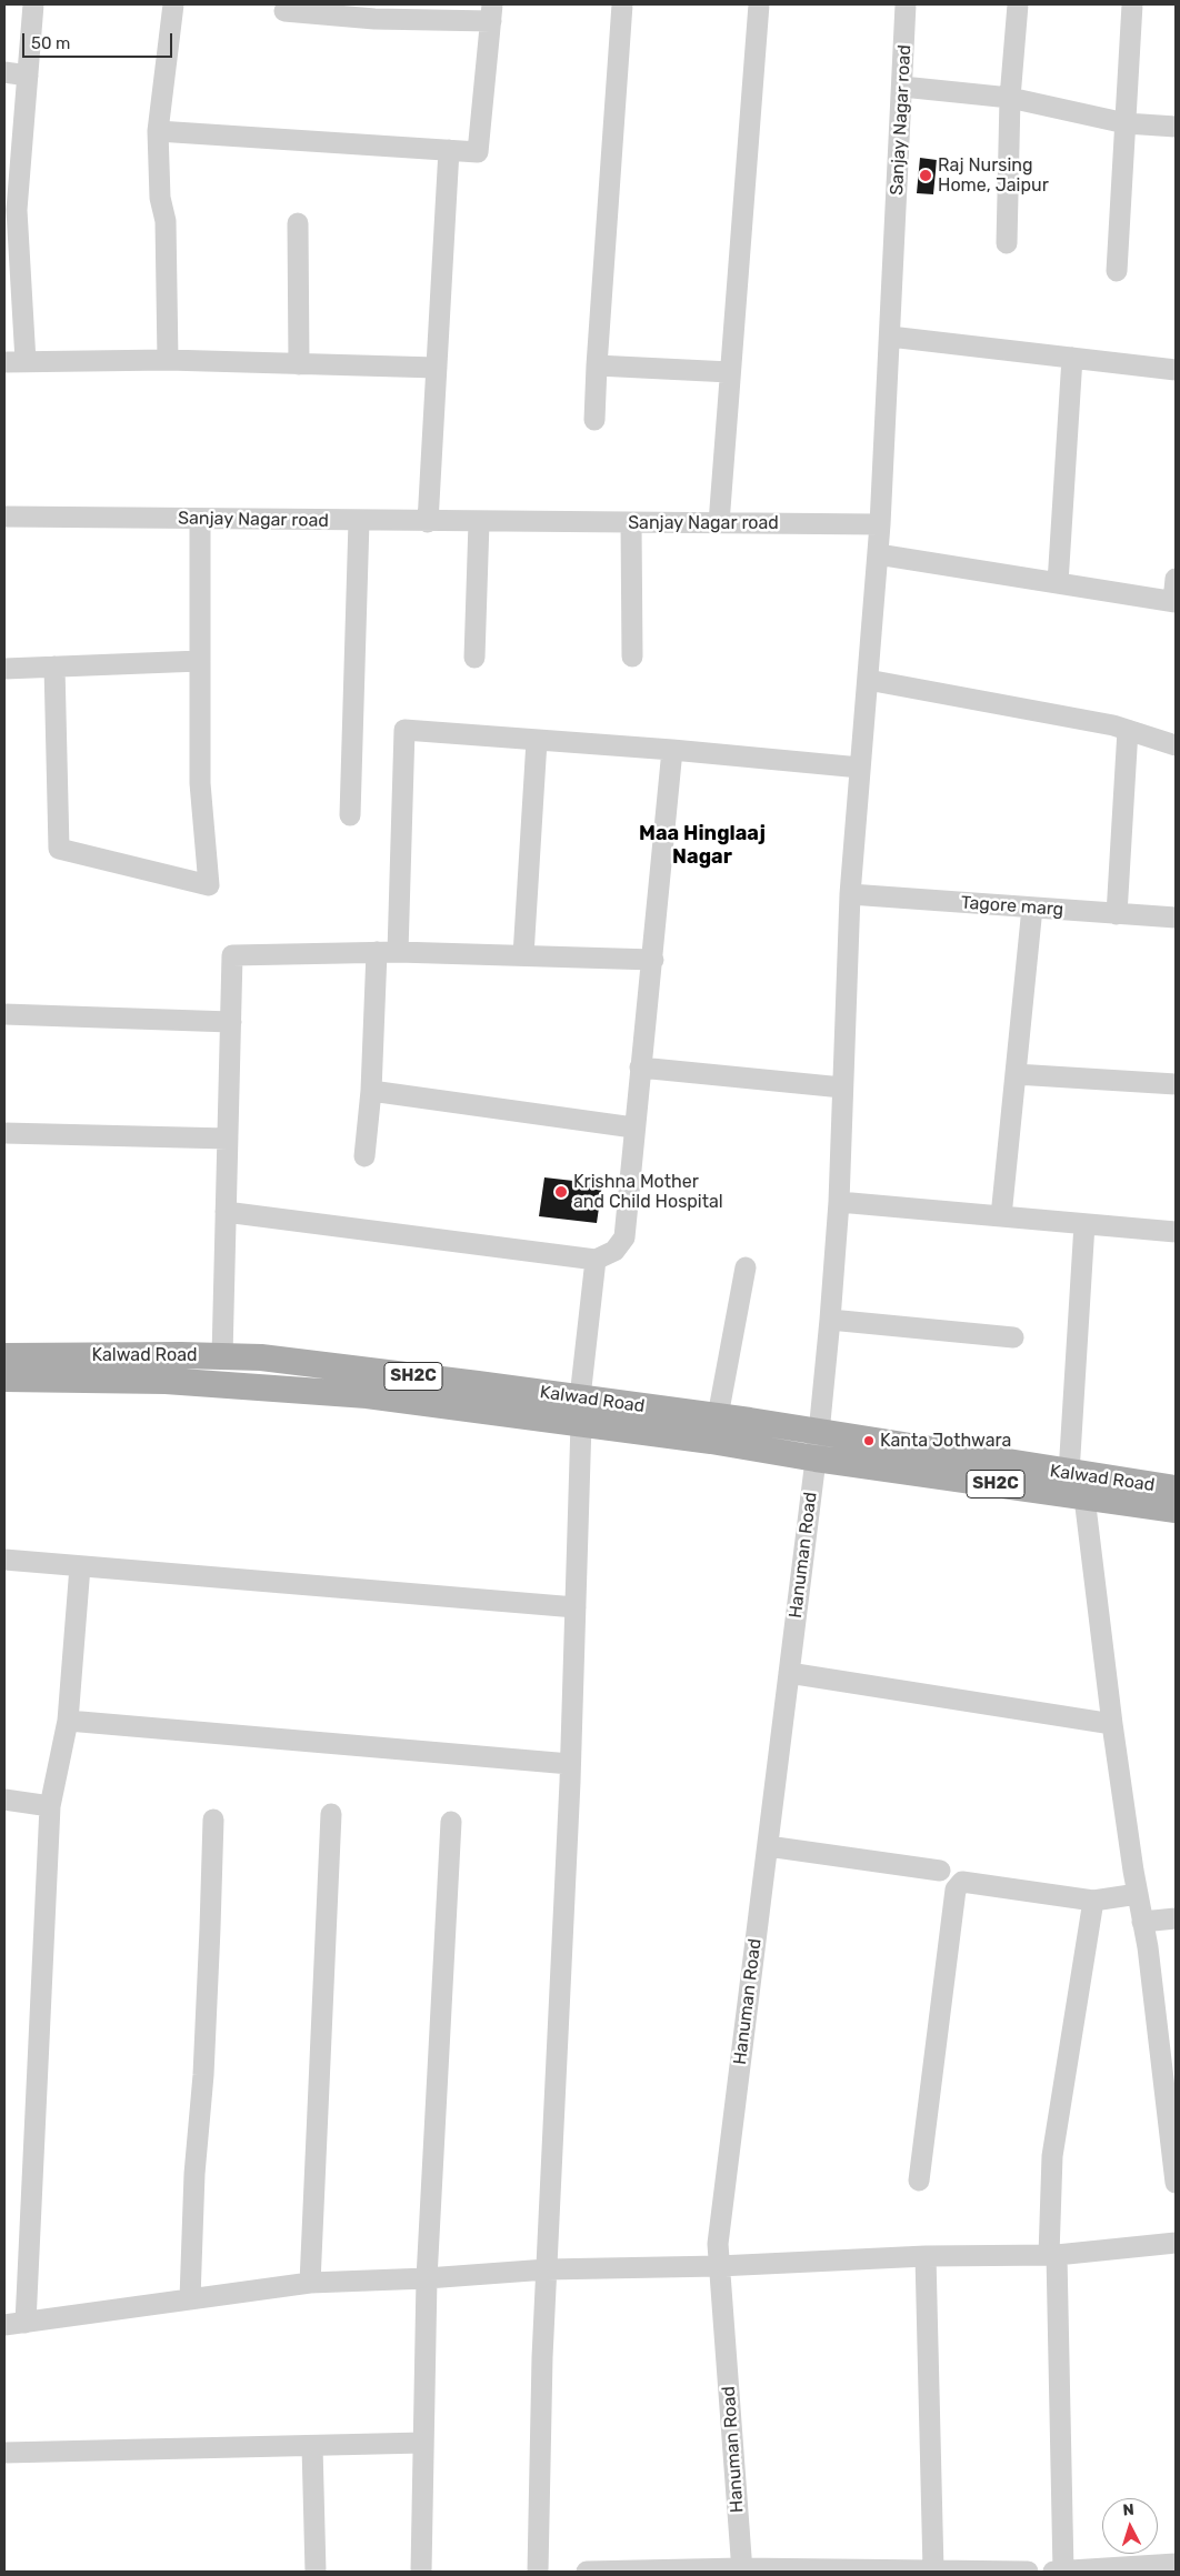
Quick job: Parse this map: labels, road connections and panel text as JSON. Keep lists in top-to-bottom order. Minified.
{"streets":{"main road":["Kalwad Road","SH2C"],"street":["Sanjay Nagar road","Tagore marg","Hanuman Road"]},"crossings":[["Sanjay Nagar road","Hanuman Road"],["Tagore marg","Hanuman Road"],["Kalwad Road","Hanuman Road"]],"districts":["Maa Hinglaaj Nagar"],"places":["Raj Nursing Home, Jaipur","Krishna Mother and Child Hospital","Kanta Jothwara"],"scale_bar":"50 m","north":"top"}
